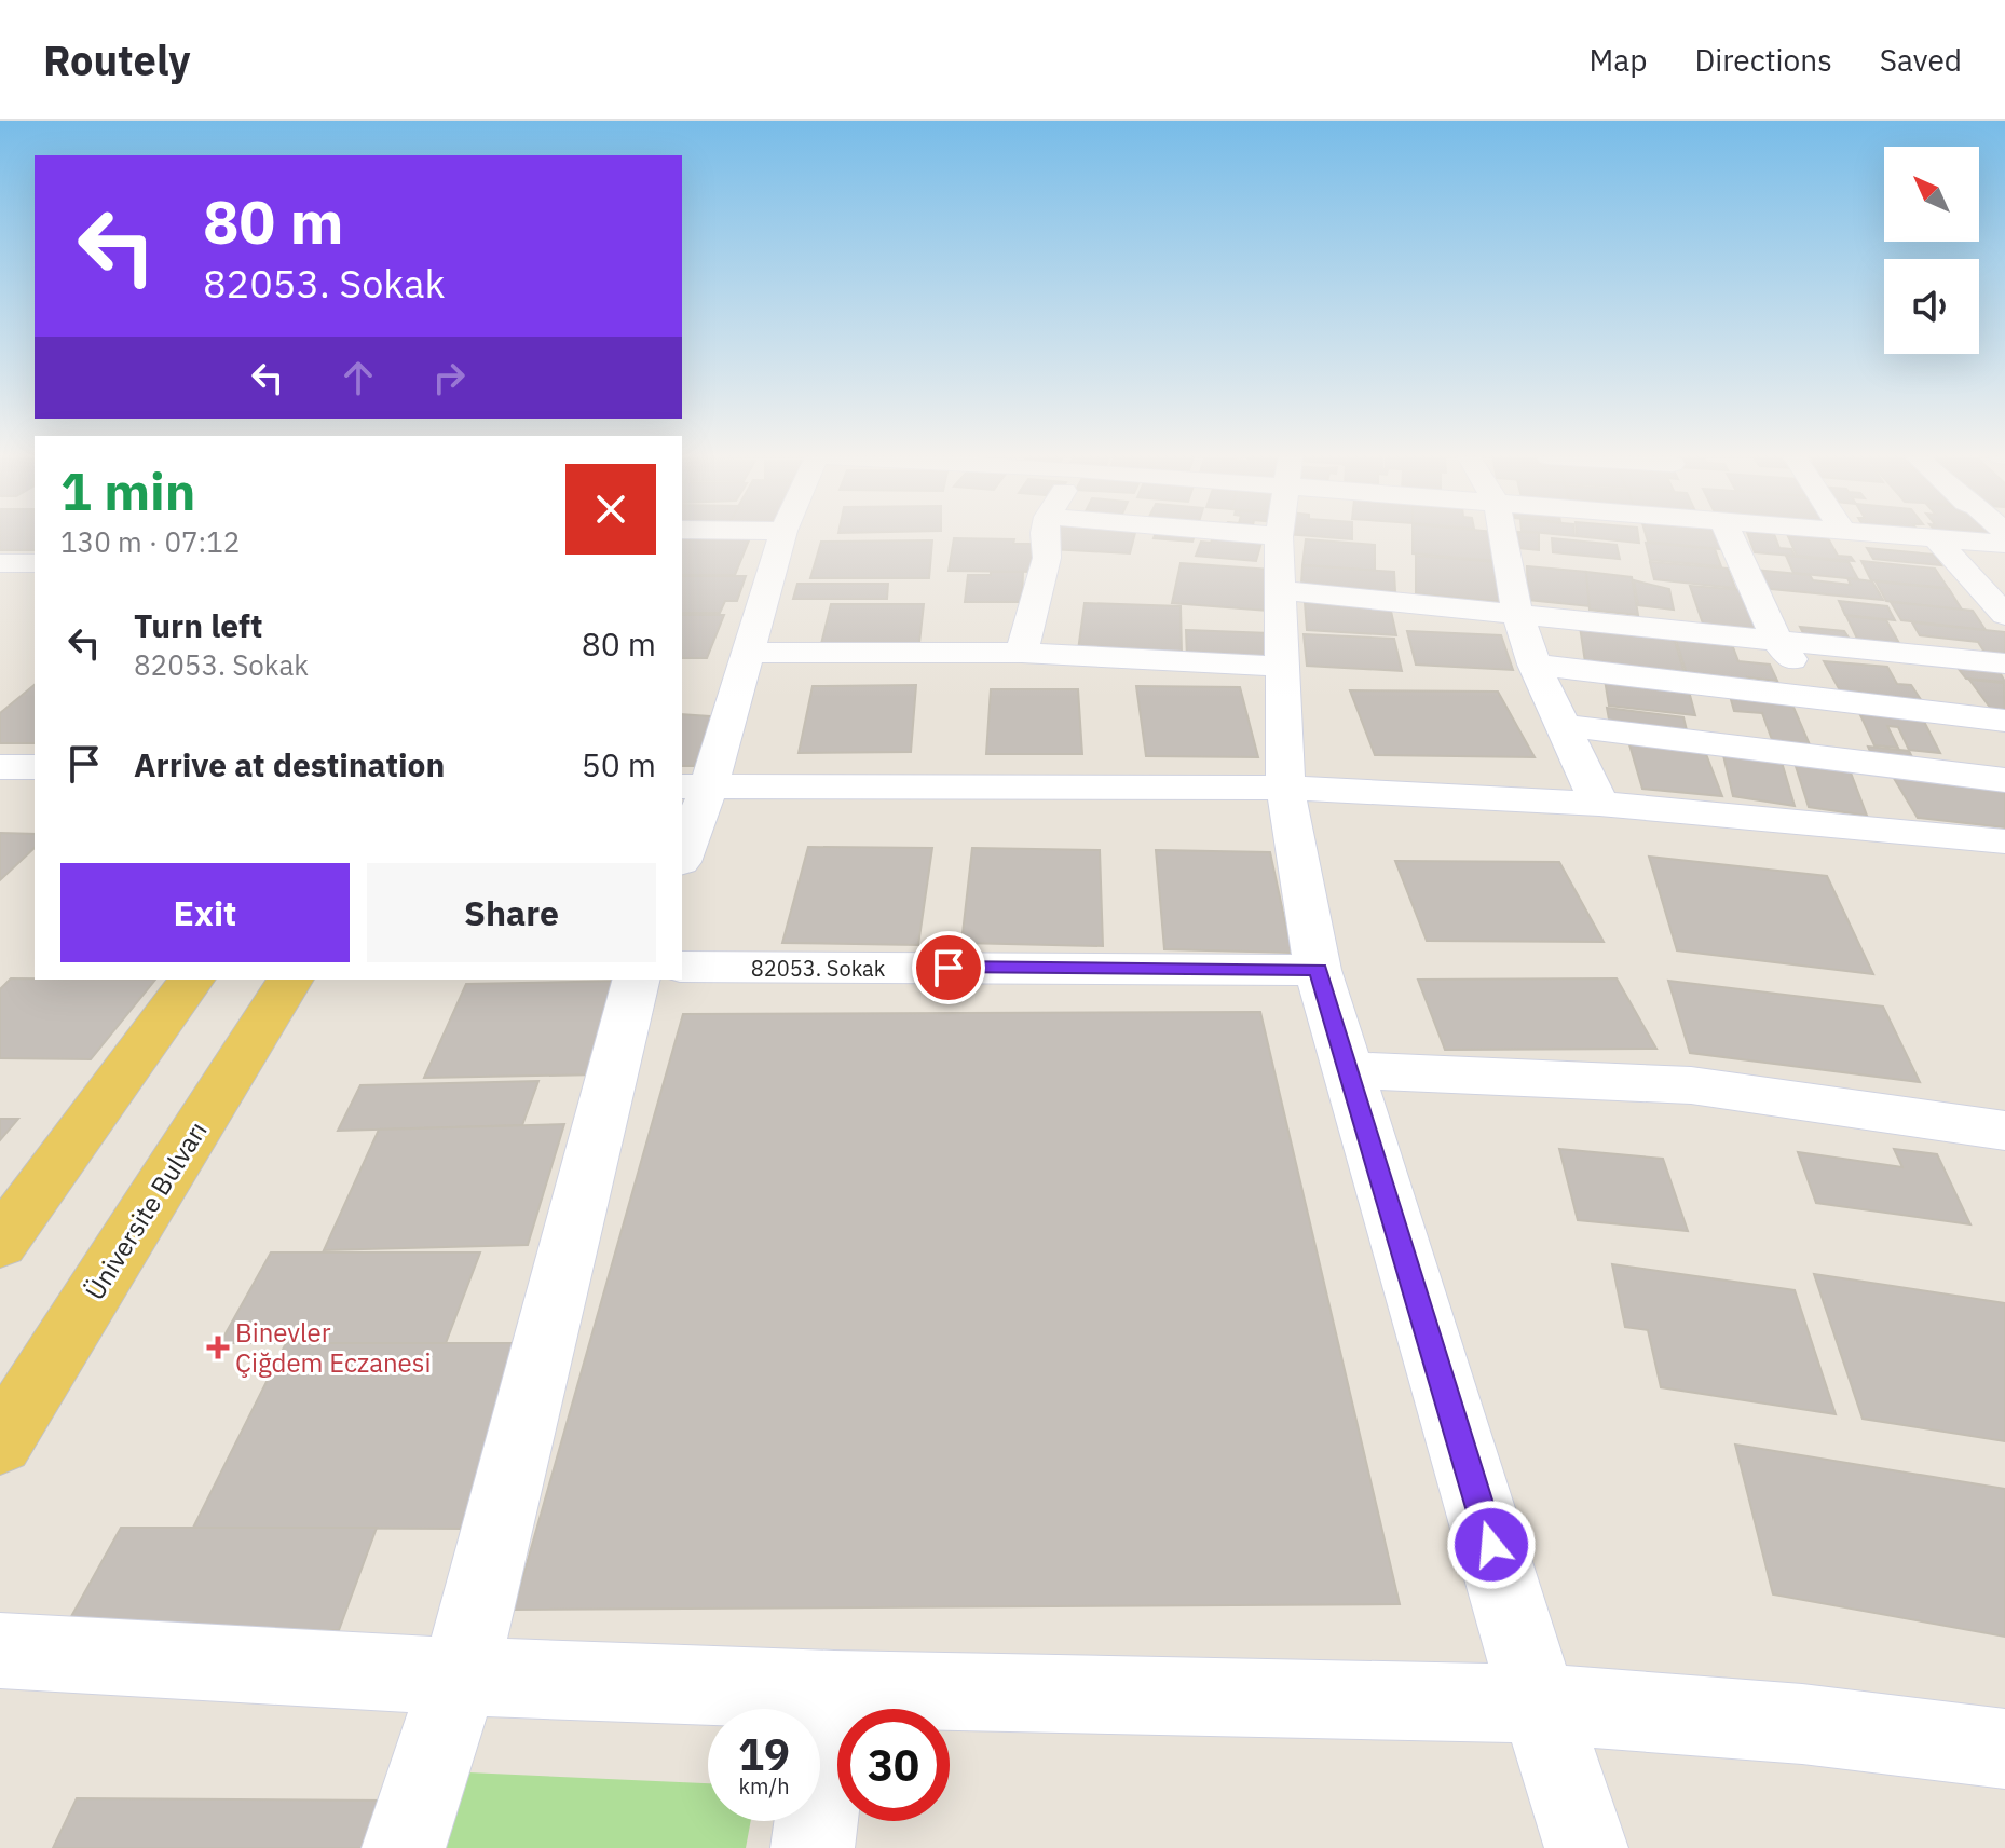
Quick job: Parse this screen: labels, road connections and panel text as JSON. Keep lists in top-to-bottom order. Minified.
{"streets":{"main road":["Üniversite Bulvarı"],"street":["82053. Sokak"]},"places":{"health":["Binevler Çiğdem Eczanesi"]},"north":"top left","page":{"header":"Routely","nav":["Map","Directions","Saved"],"turn":["80 m","82053. Sokak"],"heading":["1 min","130 m · 07:12"],"list":[{"name":"Turn left","note":"82053. Sokak","value":"80 m"},{"name":"Arrive at destination","value":"50 m"}],"buttons":["Exit","Share"],"speed":"19 km/h","limit":"30"}}
